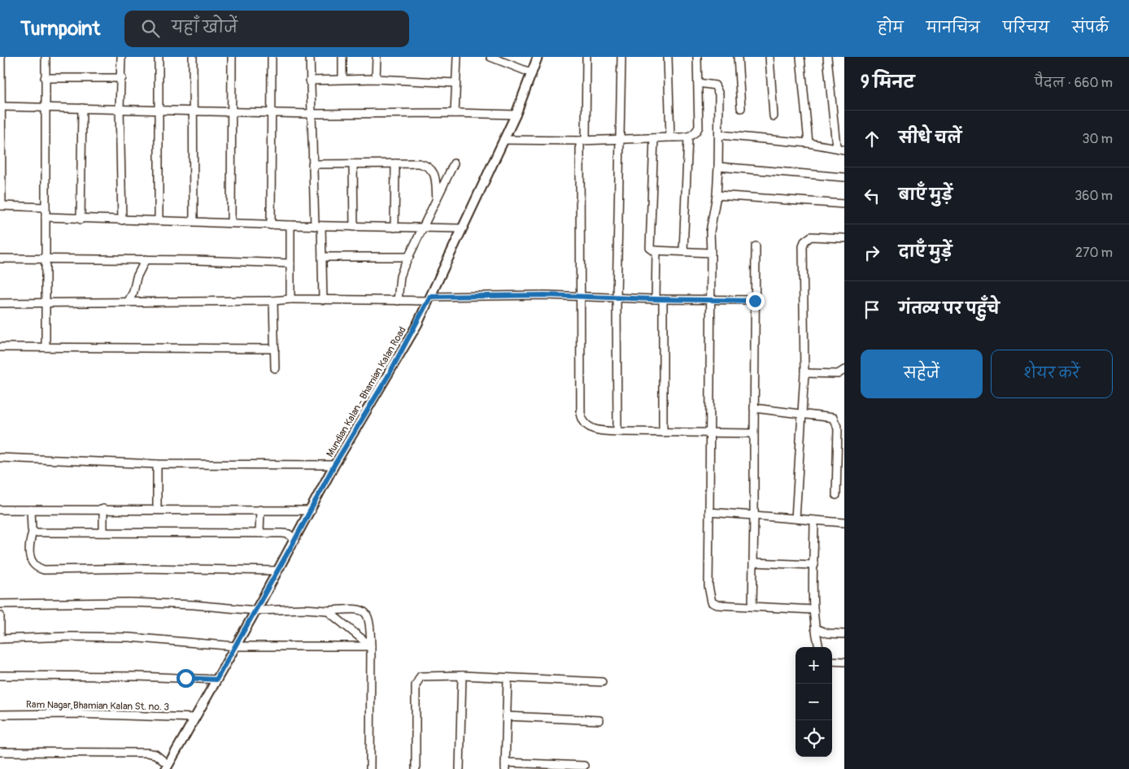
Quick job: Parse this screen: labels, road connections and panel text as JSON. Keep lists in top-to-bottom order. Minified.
{"streets":{"street":["Mundian Kalan - Bhamian Kalan Road","Ram Nagar Bhamian Kalan St. no. 3"]},"crossings":[["Mundian Kalan - Bhamian Kalan Road","Ram Nagar Bhamian Kalan St. no. 3"]],"page":{"header":"Turnpoint","search":"यहाँ खोजें","nav":["होम","मानचित्र","परिचय","संपर्क"],"heading":["9 मिनट","पैदल · 660 m"],"list":[["सीधे चलें","30 m"],["बाएँ मुड़ें","360 m"],["दाएँ मुड़ें","270 m"],"गंतव्य पर पहुँचे"],"buttons":["सहेजें","शेयर करें"],"map_buttons":["+","−"]}}
